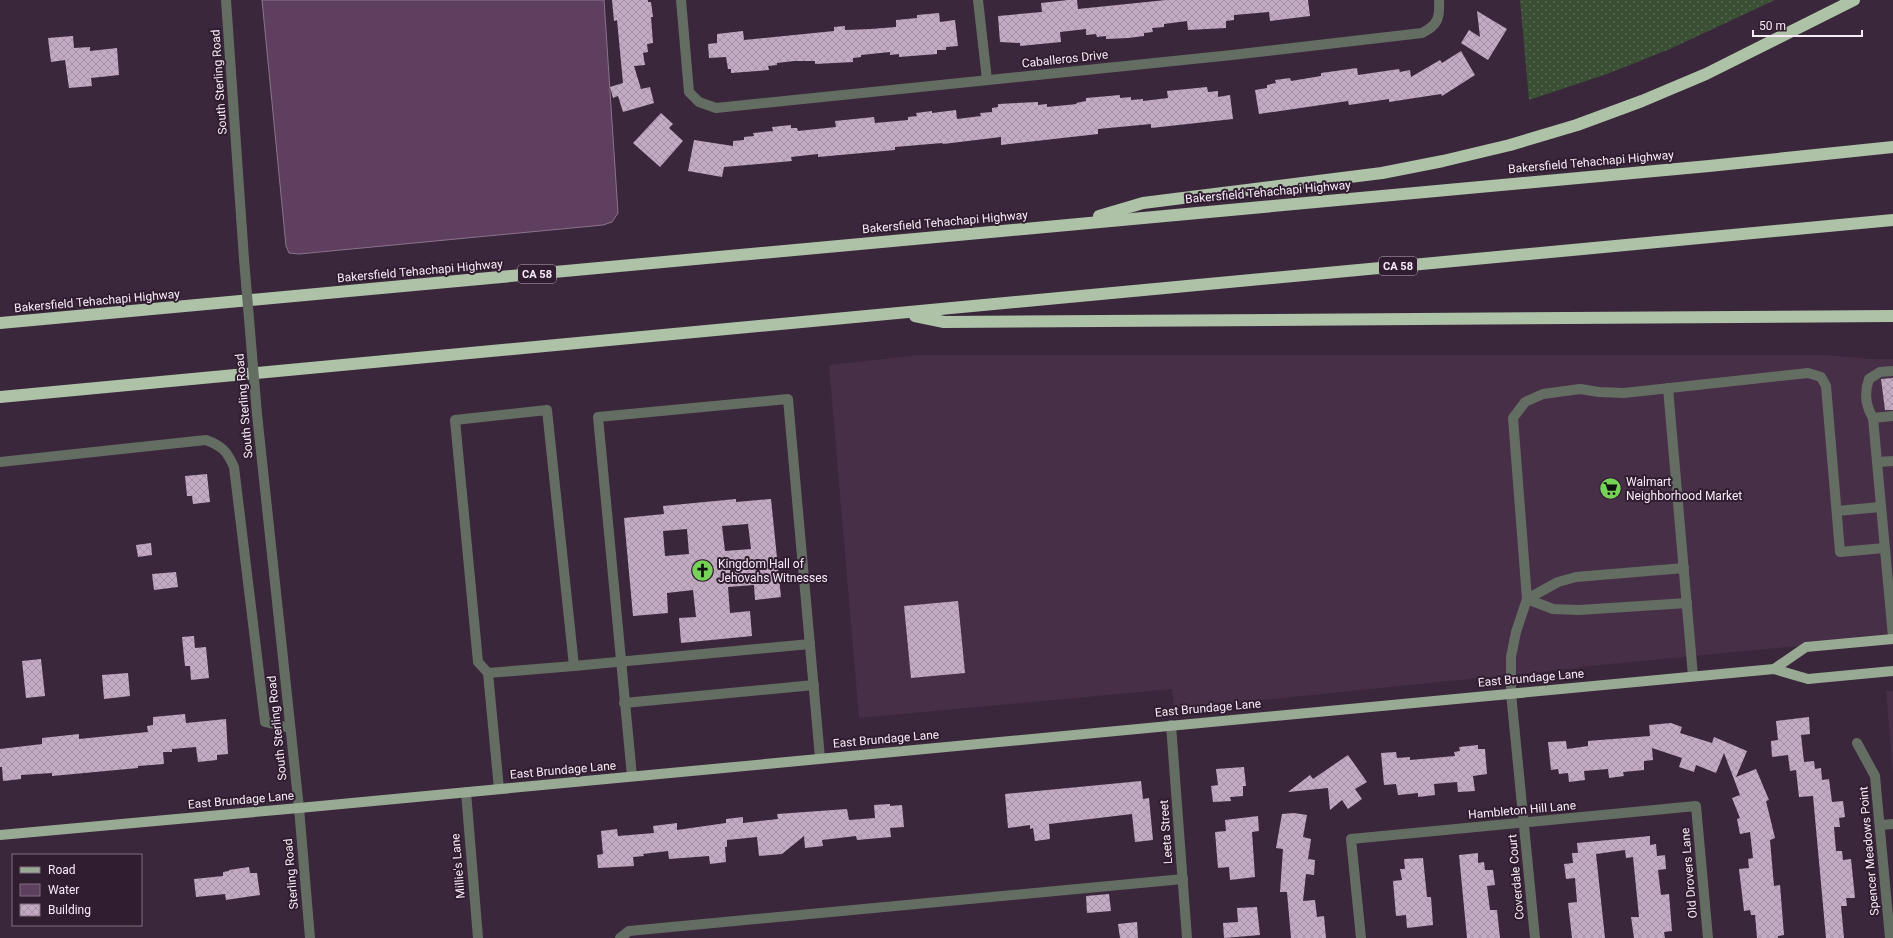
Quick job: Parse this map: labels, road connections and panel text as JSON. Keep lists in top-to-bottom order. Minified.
{"streets":{"highway":["Bakersfield Tehachapi Highway","CA 58"],"main road":["East Brundage Lane"],"street":["Caballeros Drive","South Sterling Road","Hambleton Hill Lane","Leeta Street","Spencer Meadows Point","Millie's Lane","Old Drovers Lane","Sterling Road","Coverdale Court"]},"crossings":[["South Sterling Road","East Brundage Lane"],["South Sterling Road","Sterling Road"],["East Brundage Lane","Leeta Street"],["East Brundage Lane","Millie's Lane"],["East Brundage Lane","Sterling Road"],["East Brundage Lane","Coverdale Court"],["Hambleton Hill Lane","Old Drovers Lane"],["Hambleton Hill Lane","Coverdale Court"]],"places":{"supermarket":["Walmart Neighborhood Market"],"church":["Kingdom Hall of Jehovahs Witnesses"]},"legend":["Road","Water","Building"],"scale_bar":"50 m"}
